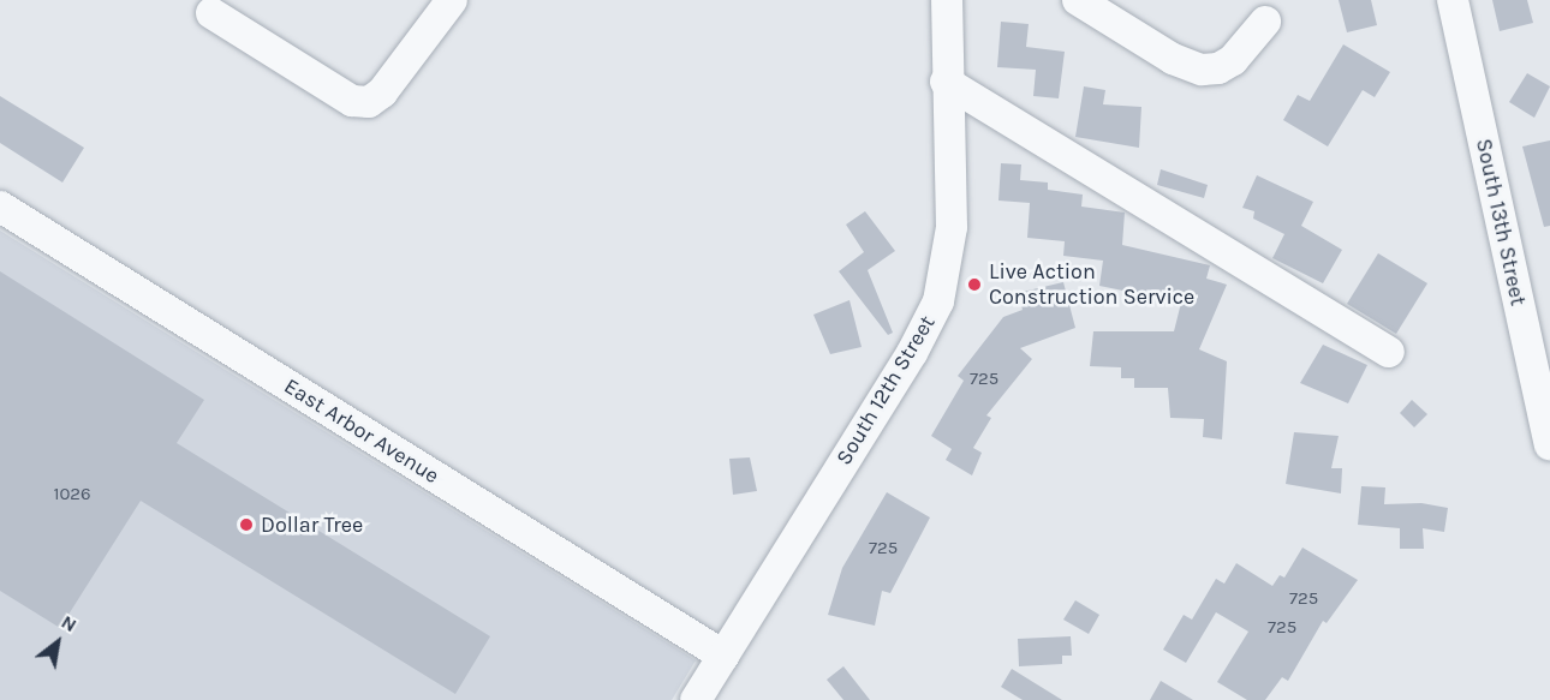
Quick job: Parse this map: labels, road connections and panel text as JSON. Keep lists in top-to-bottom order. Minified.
{"streets":{"street":["South 13th Street","South 12th Street","East Arbor Avenue"]},"crossings":[["South 12th Street","East Arbor Avenue"]],"places":["Live Action Construction Service","Dollar Tree"],"house_numbers":["725","1026","725","725","725"],"north":"top right"}
